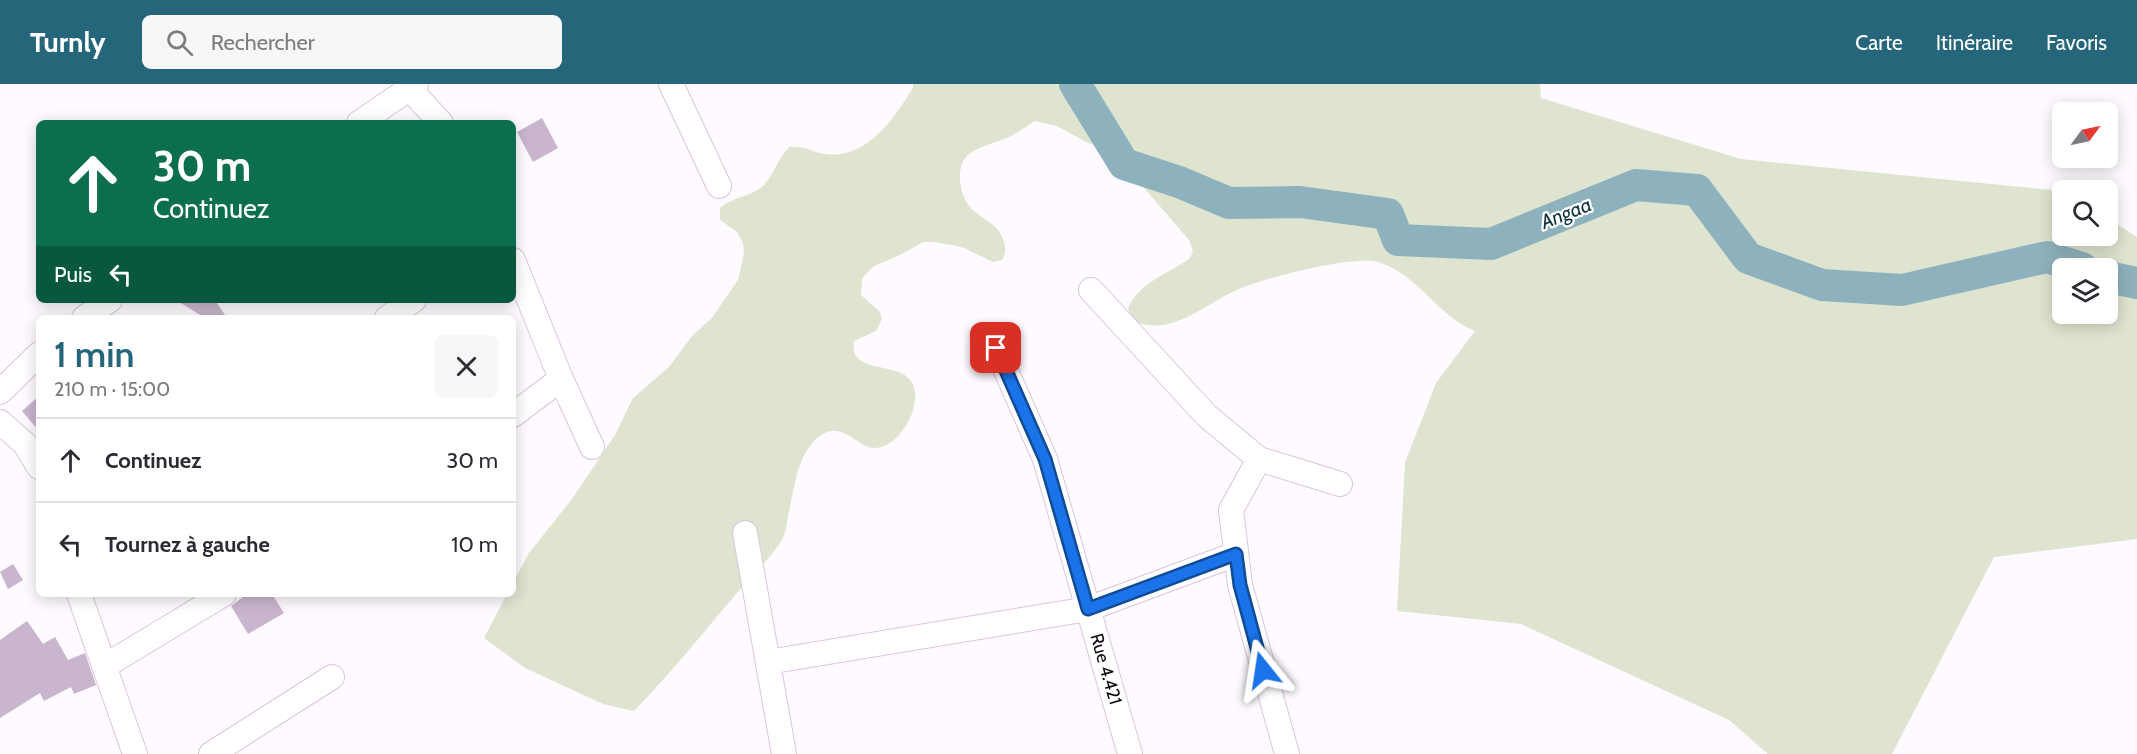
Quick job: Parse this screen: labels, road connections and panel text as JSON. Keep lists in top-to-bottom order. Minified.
{"streets":{"street":["Rue 4.421"]},"water":["Angaa"],"north":"top right","page":{"header":"Turnly","search":"Rechercher","nav":["Carte","Itinéraire","Favoris"],"turn":["30 m","Continuez"],"then":"Puis","heading":["1 min","210 m · 15:00"],"list":[{"name":"Continuez","value":"30 m"},{"name":"Tournez à gauche","value":"10 m"}]}}
